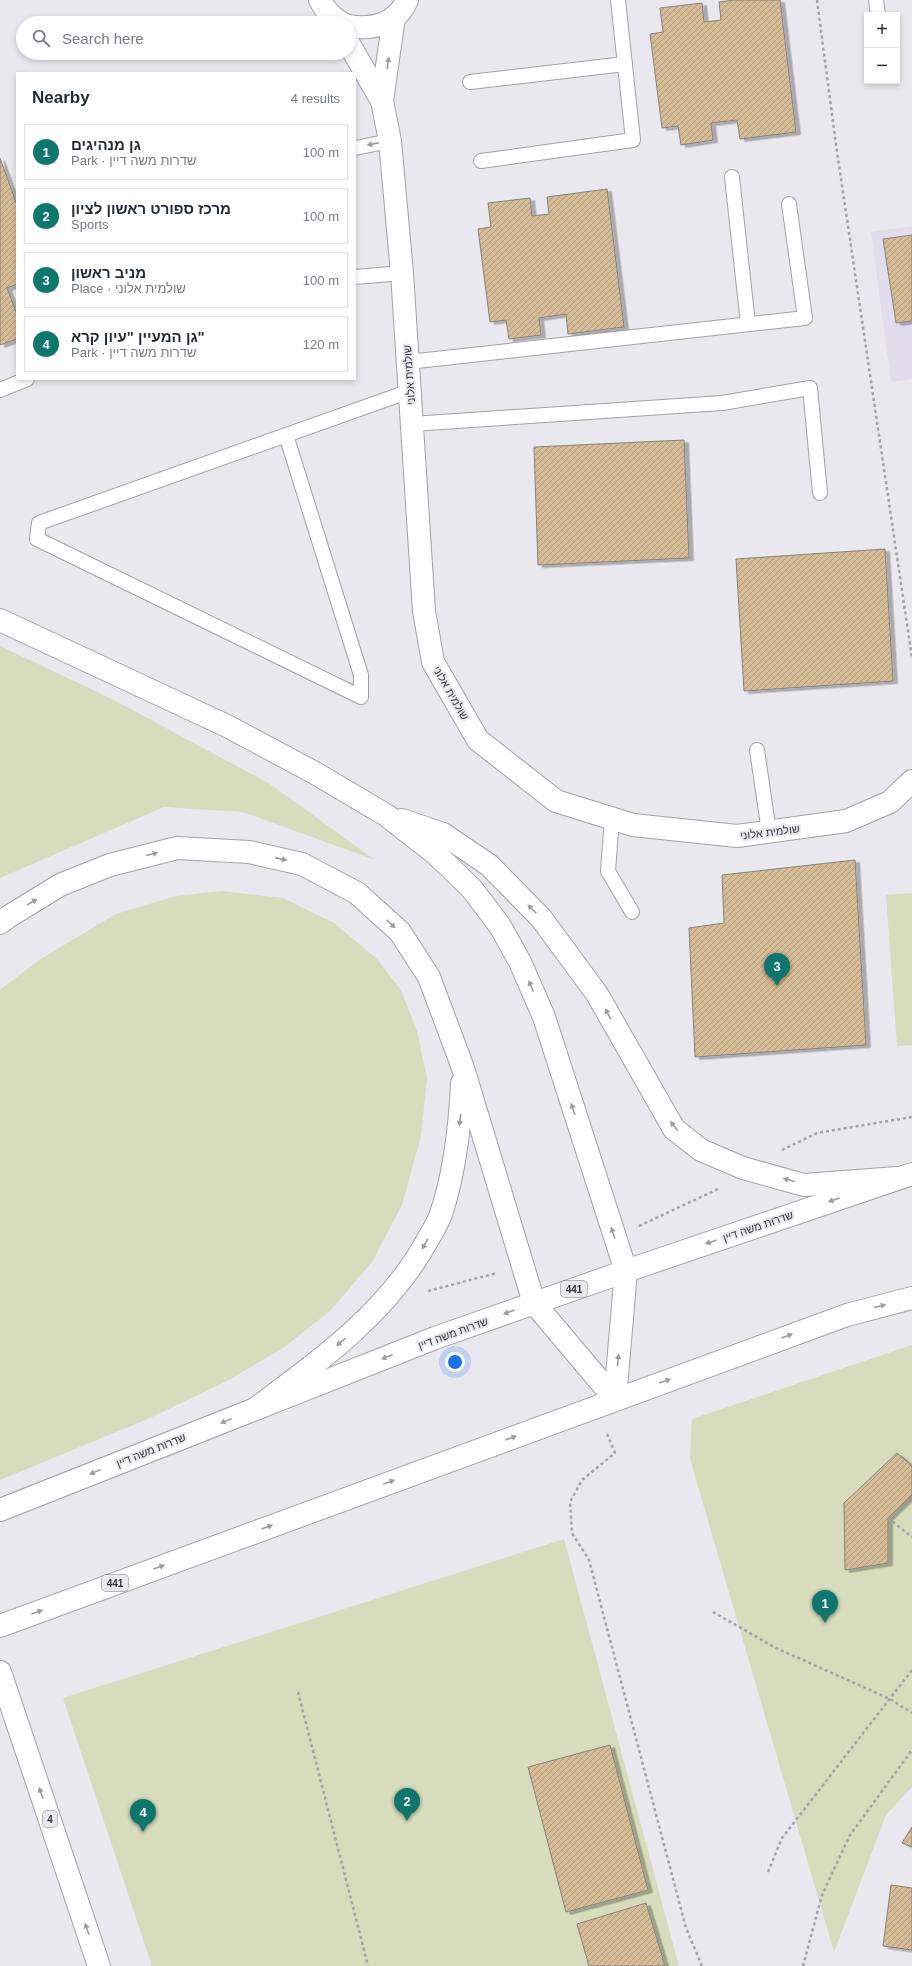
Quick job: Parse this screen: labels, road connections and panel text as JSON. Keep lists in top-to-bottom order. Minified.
{"streets":{"main road":["שולמית אלוני","שדרות משה דיין","441","4"]},"page":{"map_buttons":["+","−"],"search":"Search here","heading":["Nearby","4 results"],"list":[{"mark":"1","name":"גן מנהיגים","note":"Park · שדרות משה דיין","value":"100 m"},{"mark":"2","name":"מרכז ספורט ראשון לציון","note":"Sports","value":"100 m"},{"mark":"3","name":"מניב ראשון","note":"Place · שולמית אלוני","value":"100 m"},{"mark":"4","name":"גן המעיין \"עיון קרא\"","note":"Park · שדרות משה דיין","value":"120 m"}],"pins":["3","1","2","4"]}}
